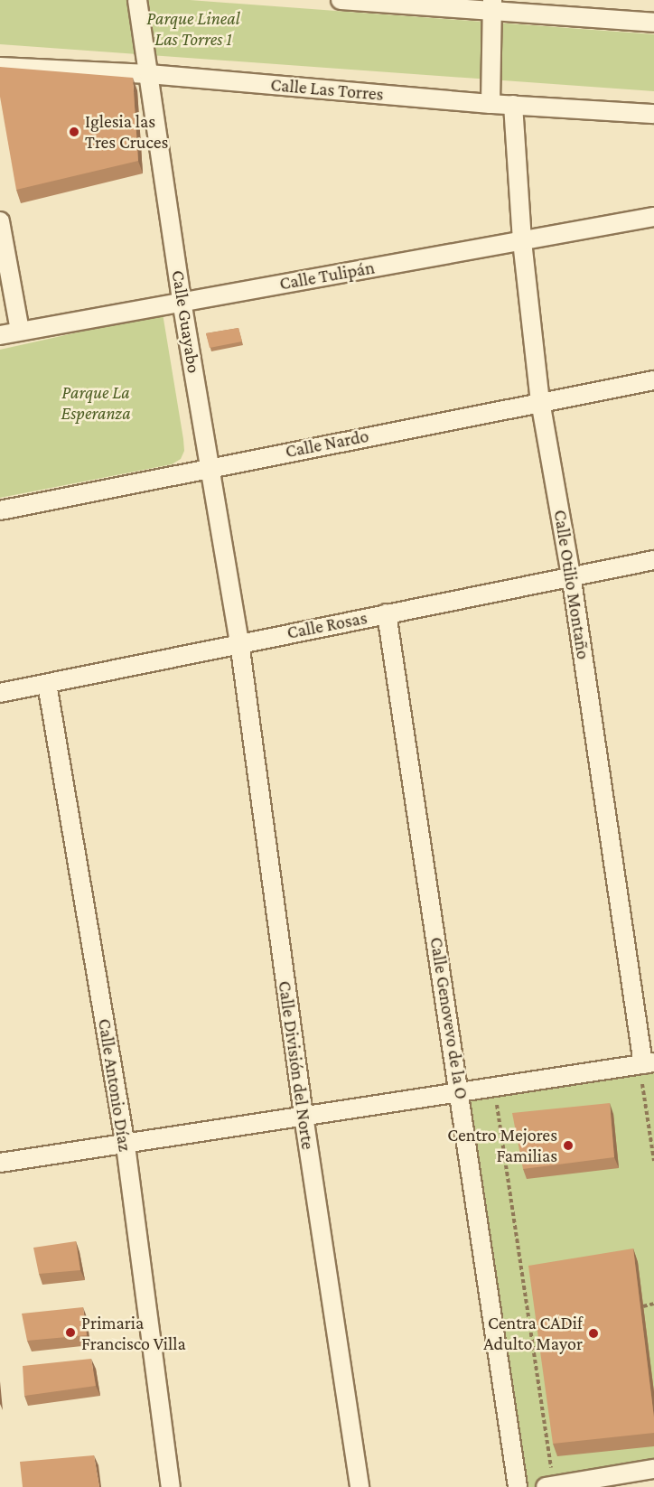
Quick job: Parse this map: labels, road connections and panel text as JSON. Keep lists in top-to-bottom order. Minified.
{"streets":{"street":["Calle Las Torres","Calle Tulipán","Calle Guayabo","Calle Nardo","Calle Otilio Montaño","Calle Rosas","Calle Genovevo de la O","Calle División del Norte","Calle Antonio Díaz"]},"crossings":[["Calle Las Torres","Calle Guayabo"],["Calle Las Torres","Calle Otilio Montaño"],["Calle Tulipán","Calle Guayabo"],["Calle Tulipán","Calle Otilio Montaño"],["Calle Guayabo","Calle Nardo"],["Calle Guayabo","Calle Rosas"],["Calle Guayabo","Calle División del Norte"],["Calle Nardo","Calle Otilio Montaño"],["Calle Otilio Montaño","Calle Rosas"],["Calle Rosas","Calle Genovevo de la O"],["Calle Rosas","Calle División del Norte"],["Calle Rosas","Calle Antonio Díaz"]],"parks":["Parque Lineal Las Torres 1","Parque La Esperanza"],"places":["Iglesia las Tres Cruces","Centro Mejores Familias","Primaria Francisco Villa","Centra CADif Adulto Mayor"]}
